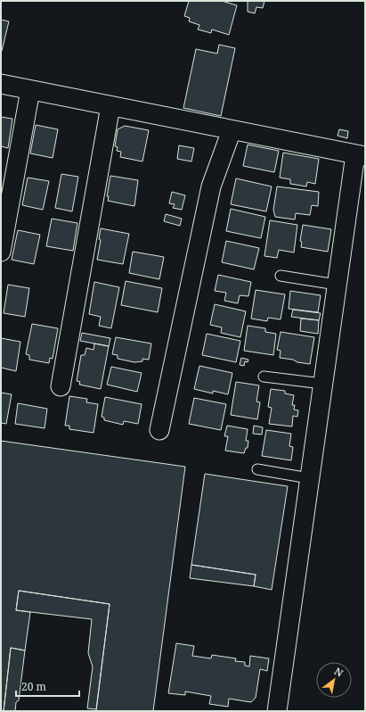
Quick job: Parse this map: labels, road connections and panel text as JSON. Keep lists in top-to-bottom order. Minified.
{"scale_bar":"20 m","north":"top right"}
